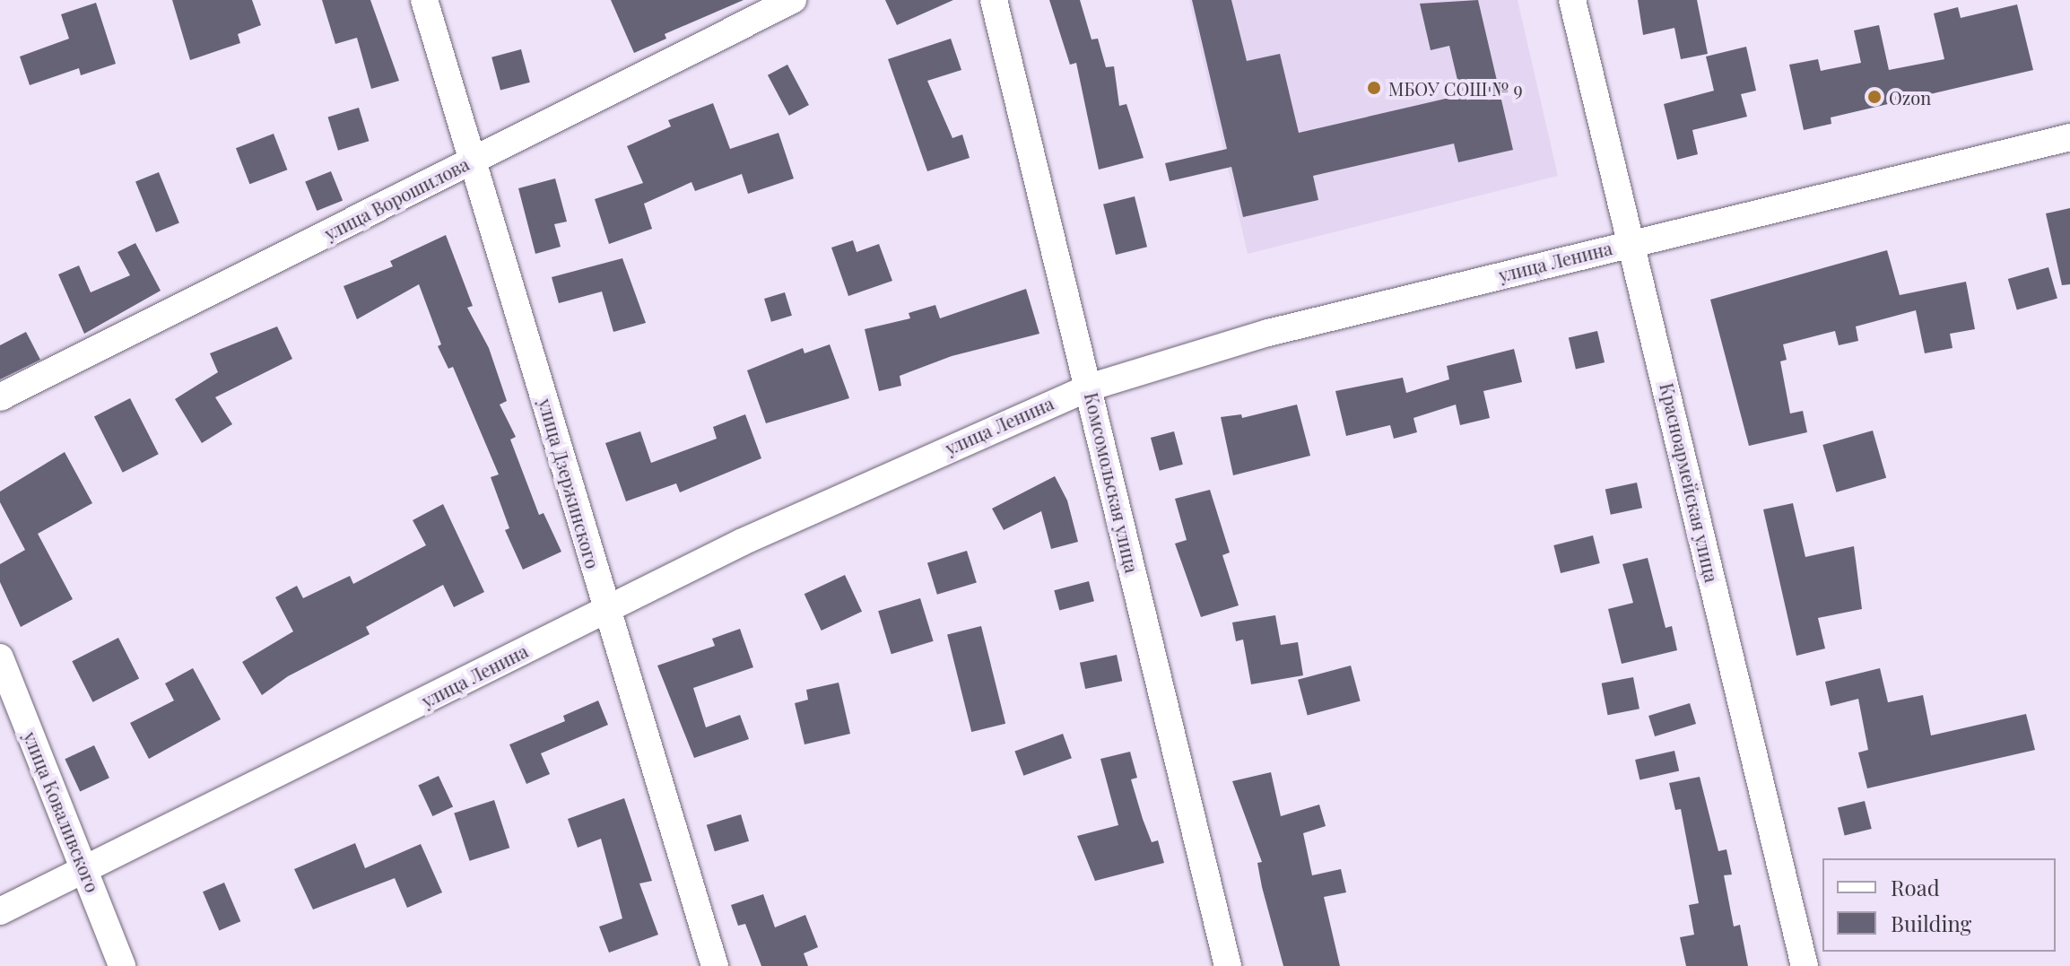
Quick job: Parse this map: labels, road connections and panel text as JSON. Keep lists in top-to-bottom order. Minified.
{"streets":{"street":["улица Ворошилова","улица Ленина","Комсомольская улица","Красноармейская улица","улица Дзержинского","улица Коваливского"]},"crossings":[["улица Ворошилова","улица Дзержинского"],["улица Ленина","Комсомольская улица"],["улица Ленина","Красноармейская улица"],["улица Ленина","улица Дзержинского"],["улица Ленина","улица Коваливского"]],"places":["МБОУ СОШ № 9","Ozon"],"legend":["Road","Building"]}
